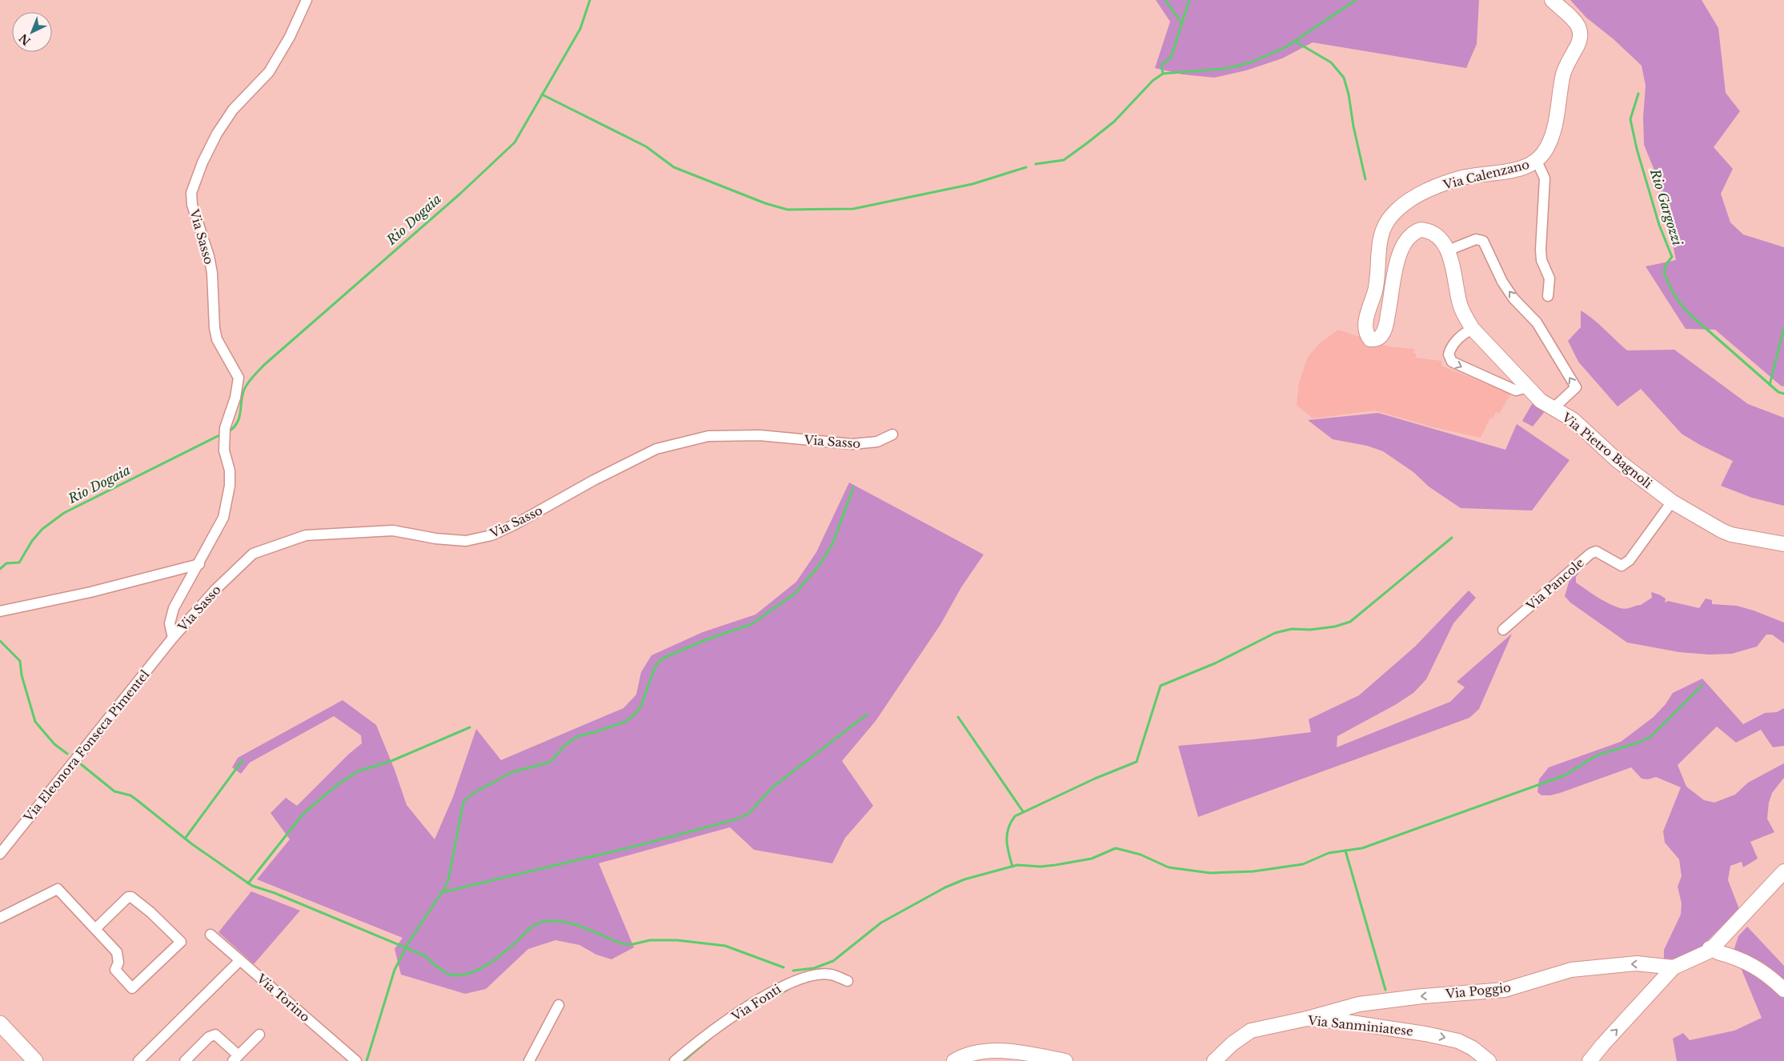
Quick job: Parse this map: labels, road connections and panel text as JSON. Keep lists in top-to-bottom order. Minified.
{"streets":{"street":["Via Calenzano","Via Sasso","Via Pietro Bagnoli","Via Pancole","Via Eleonora Fonseca Pimentel","Via Poggio","Via Torino","Via Fonti","Via Sanminiatese"]},"crossings":[["Via Sasso","Via Eleonora Fonseca Pimentel"],["Via Pietro Bagnoli","Via Pancole"],["Via Poggio","Via Sanminiatese"]],"one_way":["Via Poggio","Via Sanminiatese"],"water":["Rio Gargozzi","Rio Dogaia"],"north":"bottom left"}
